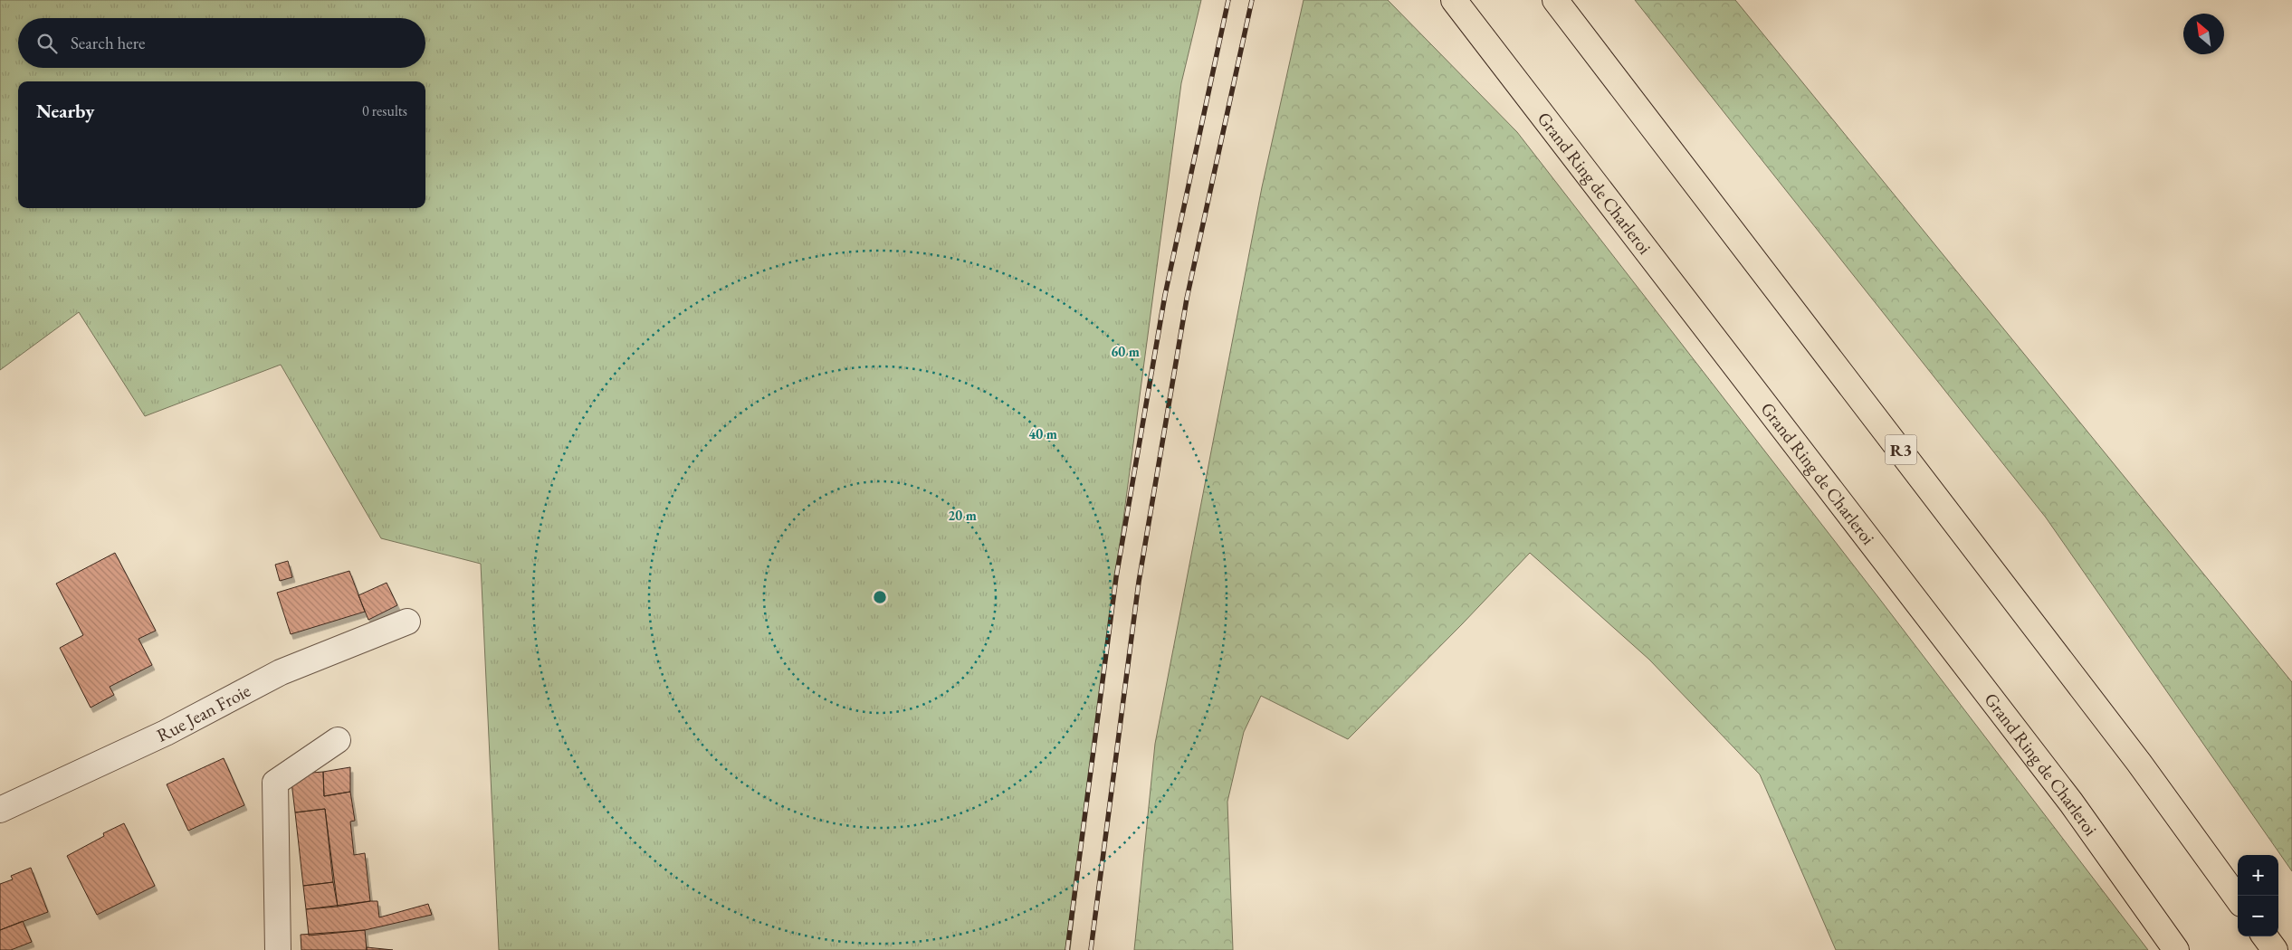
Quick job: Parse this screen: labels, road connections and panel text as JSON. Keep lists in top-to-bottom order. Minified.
{"streets":{"highway":["Grand Ring de Charleroi","R3"],"street":["Rue Jean Froie"]},"north":"top left","page":{"search":"Search here","heading":["Nearby","0 results"],"map_buttons":["+","−"]},"rings":["60 m","40 m","20 m"]}
